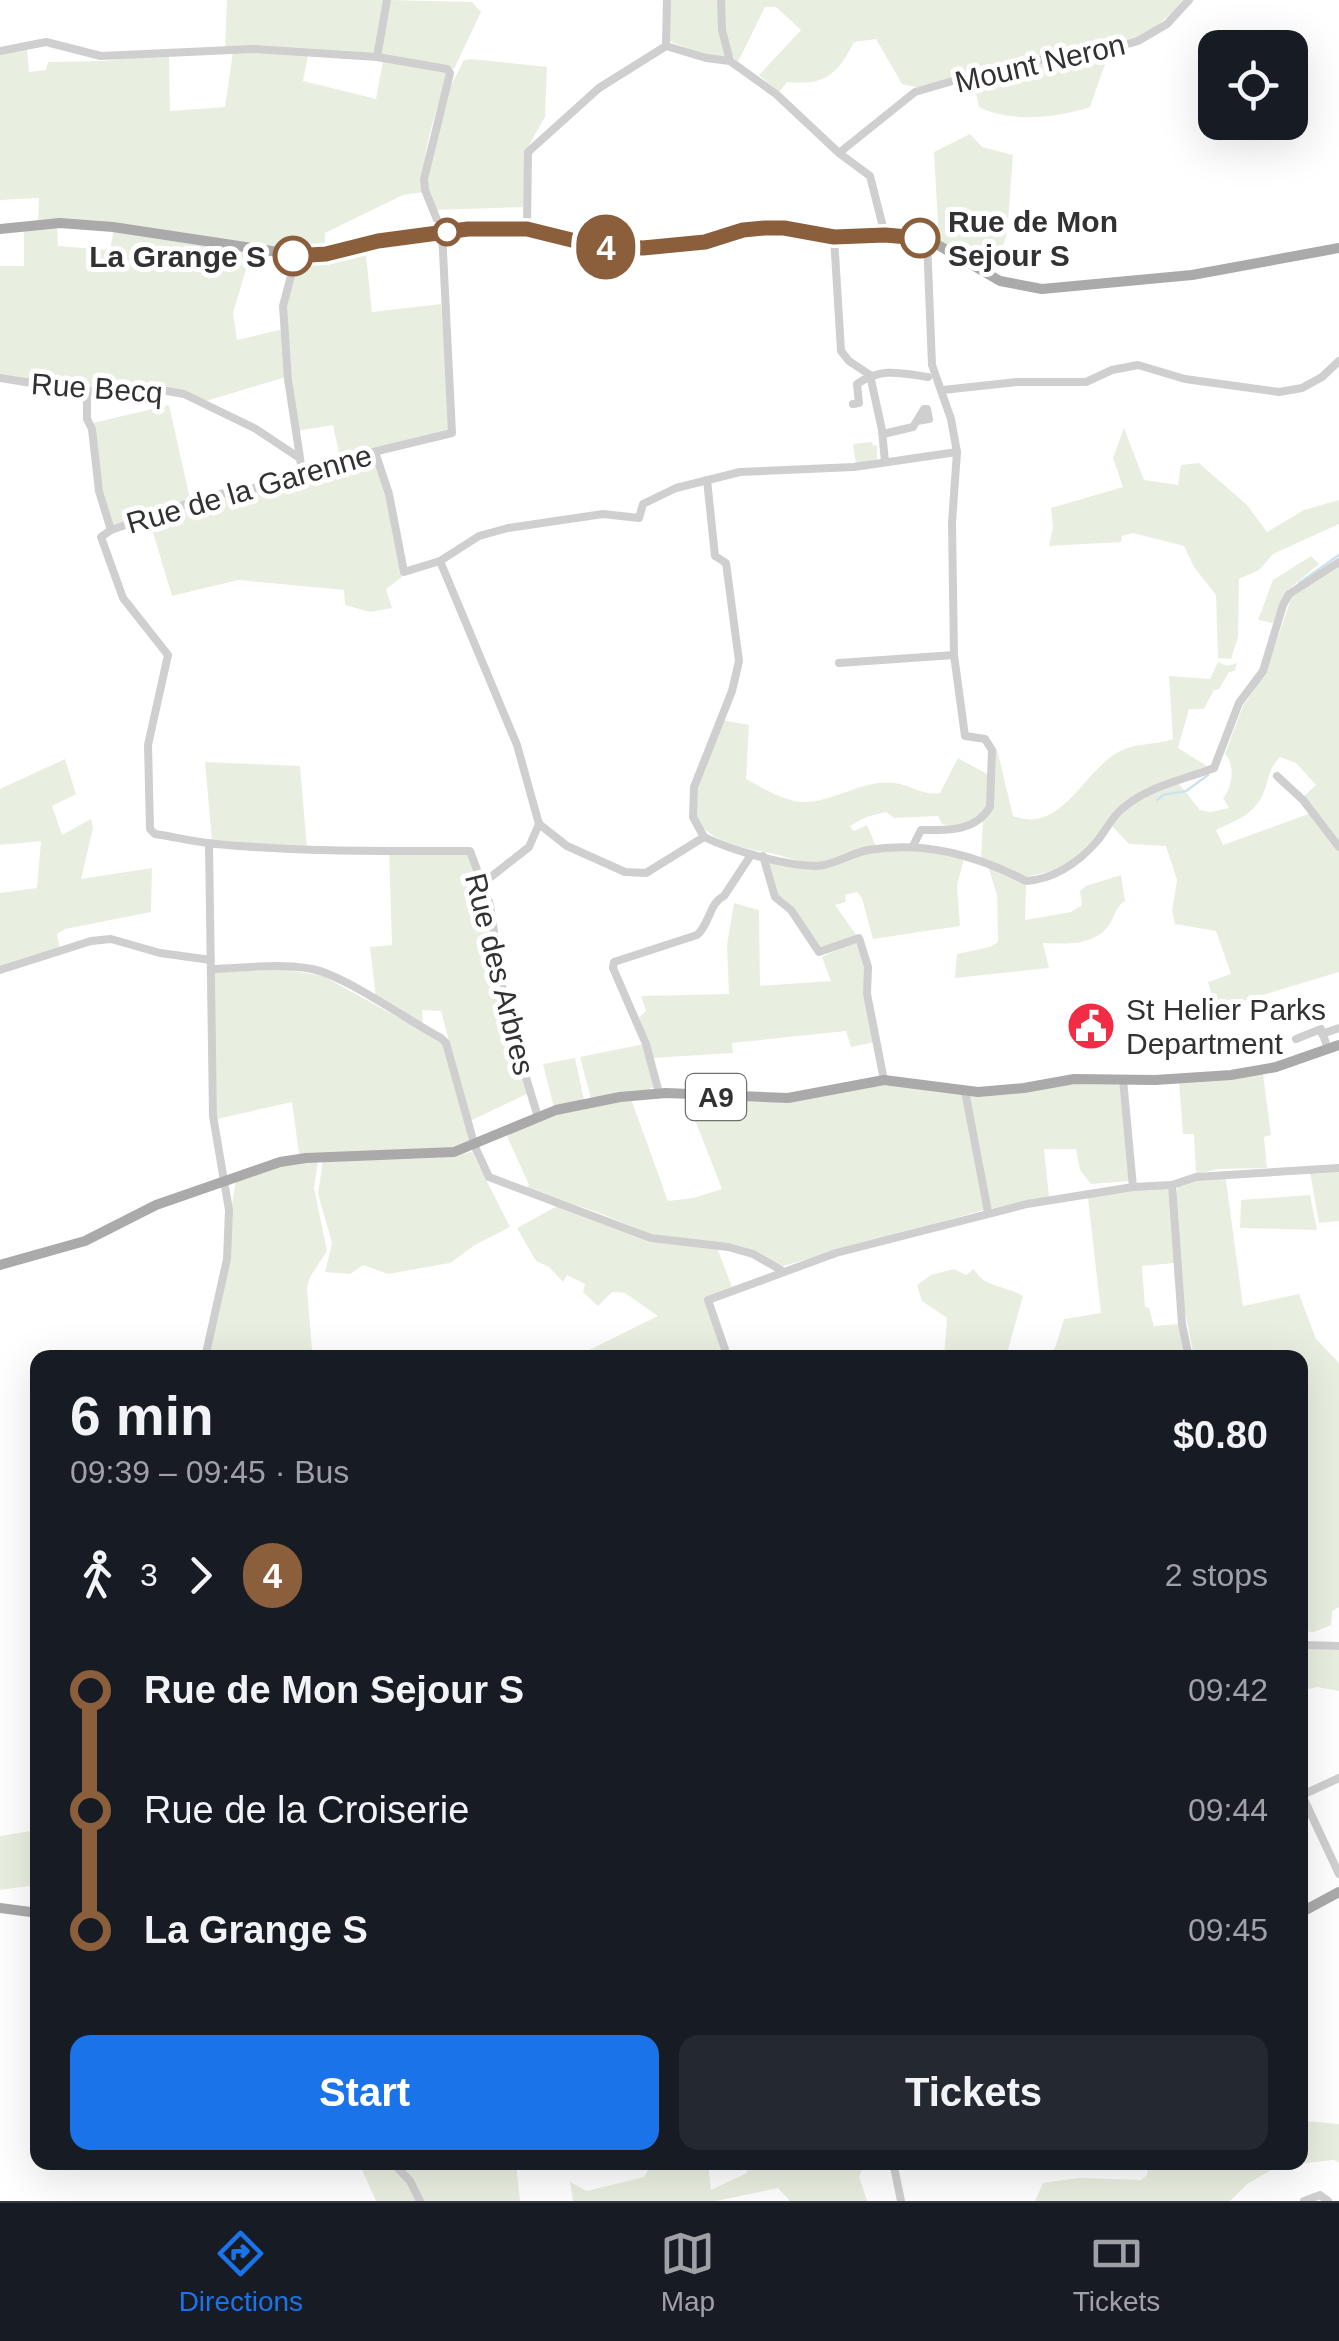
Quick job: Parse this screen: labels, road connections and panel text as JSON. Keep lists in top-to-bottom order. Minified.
{"streets":{"main road":["A9"],"street":["Mount Neron","Rue Becq","Rue de la Garenne","Rue des Arbres"]},"crossings":[["Rue de la Garenne","Rue des Arbres"],["Rue des Arbres","A9"]],"places":{"other":["Rue de Mon Sejour S","La Grange S"],"public building":["St Helier Parks Department"]},"lines":["bus line 4"],"page":{"on_map":"4","heading":["6 min","09:39 – 09:45 · Bus","$0.80"],"legs":["3","4","2 stops"],"list":[{"name":"Rue de Mon Sejour S","value":"09:42"},{"name":"Rue de la Croiserie","value":"09:44"},{"name":"La Grange S","value":"09:45"}],"buttons":["Start","Tickets"],"tabs":["Directions","Map","Tickets"]}}
